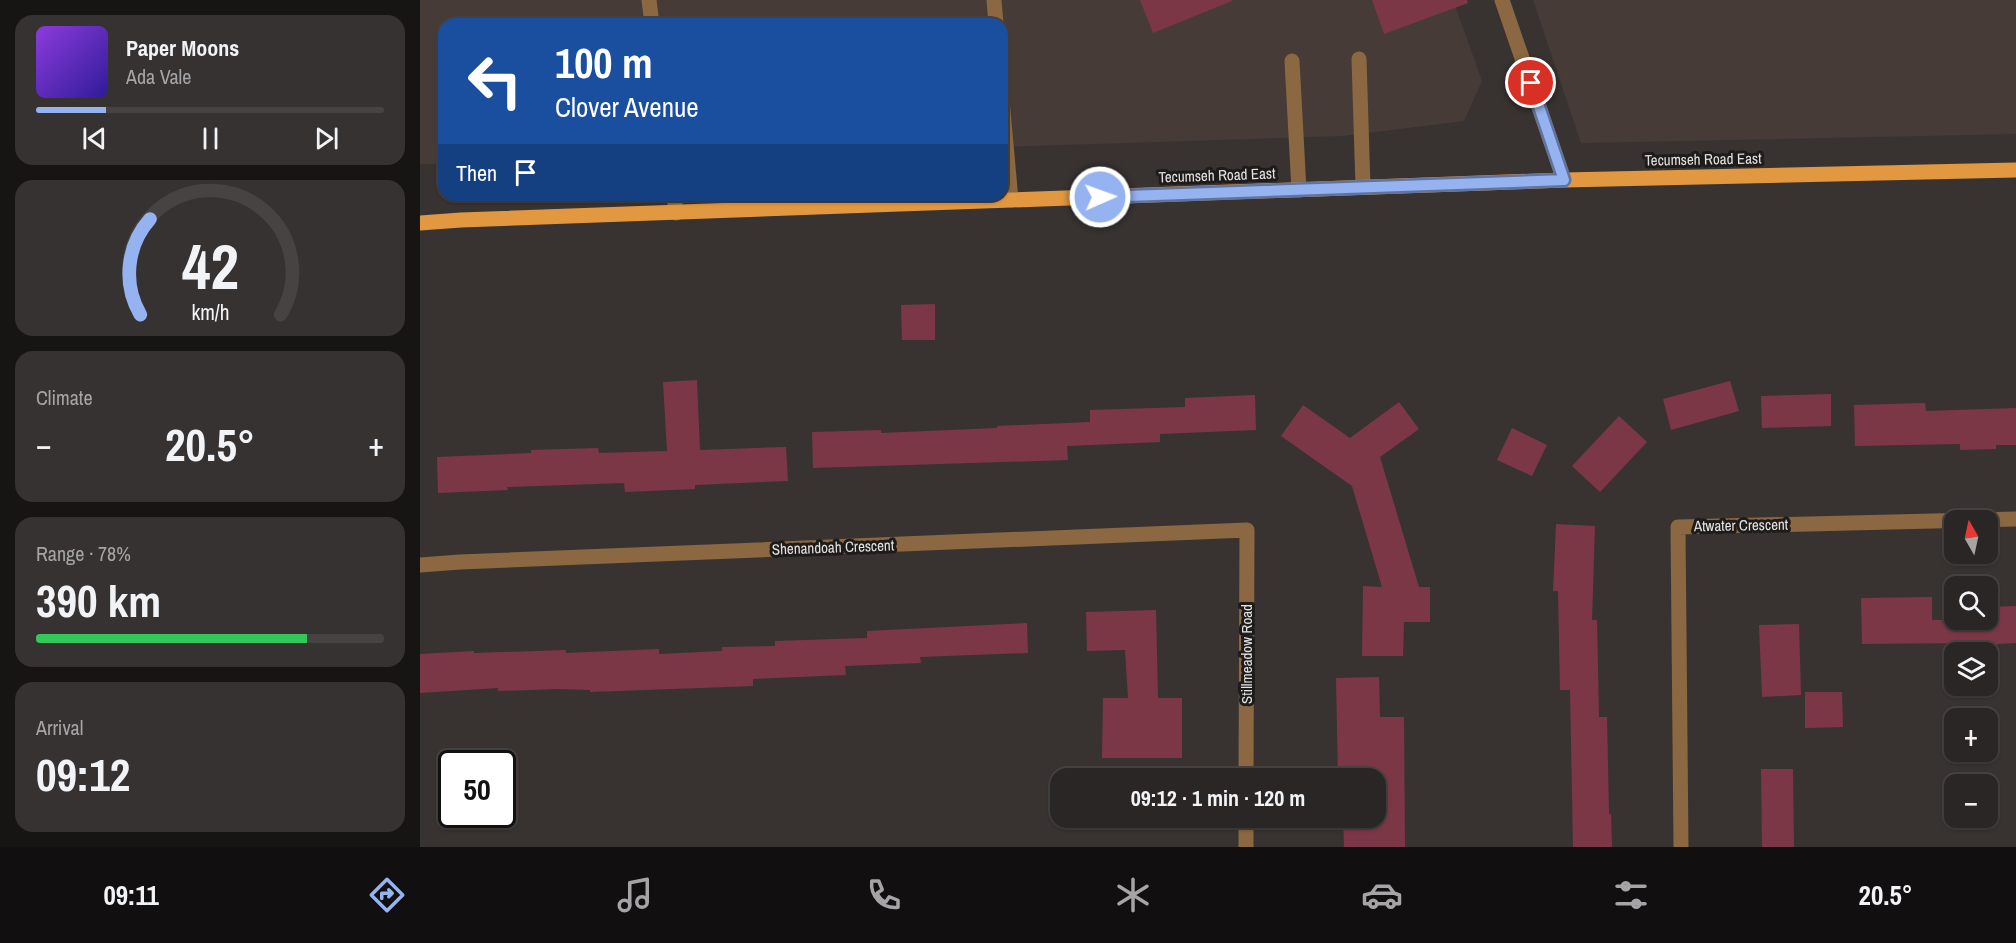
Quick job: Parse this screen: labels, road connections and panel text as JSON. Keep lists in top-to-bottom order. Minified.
{"streets":{"main road":["Tecumseh Road East"],"street":["Atwater Crescent","Shenandoah Crescent","Stillmeadow Road"]},"crossings":[["Shenandoah Crescent","Stillmeadow Road"]],"north":"top","page":{"turn":["100 m","Clover Avenue"],"song":["Paper Moons","Ada Vale"],"then":"Then","tile":["Climate",["Range · 78%","390 km"],["Arrival","09:12"]],"heat":["−","20.5°","+"],"map_buttons":["+","−"],"limit":"50","trip":"09:12 · 1 min · 120 m","tabs":["09:11","20.5°"],"gauge":["42","km/h"]}}
